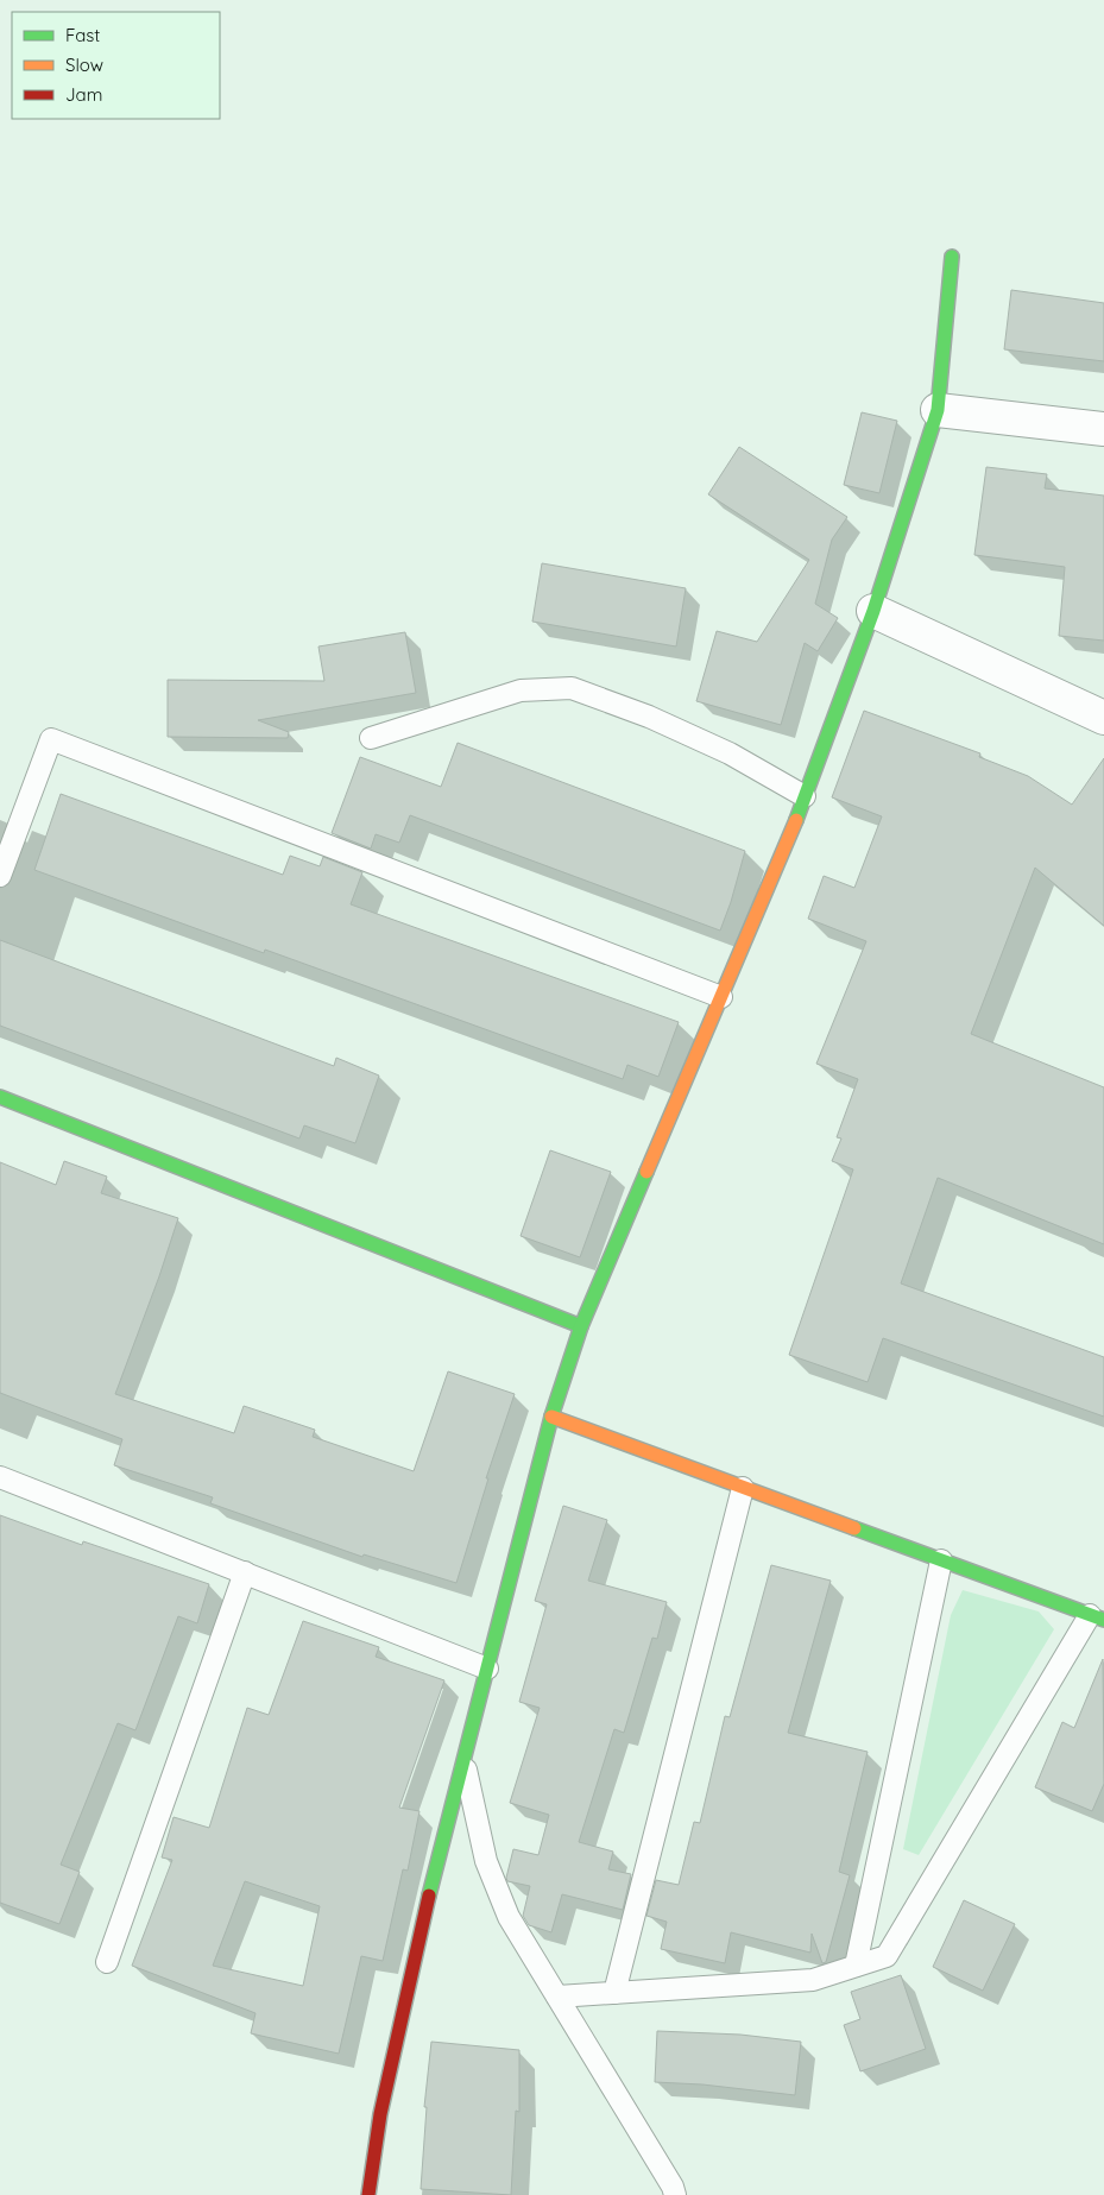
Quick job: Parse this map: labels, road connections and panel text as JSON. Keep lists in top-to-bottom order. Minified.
{"legend":["Fast","Slow","Jam"]}
